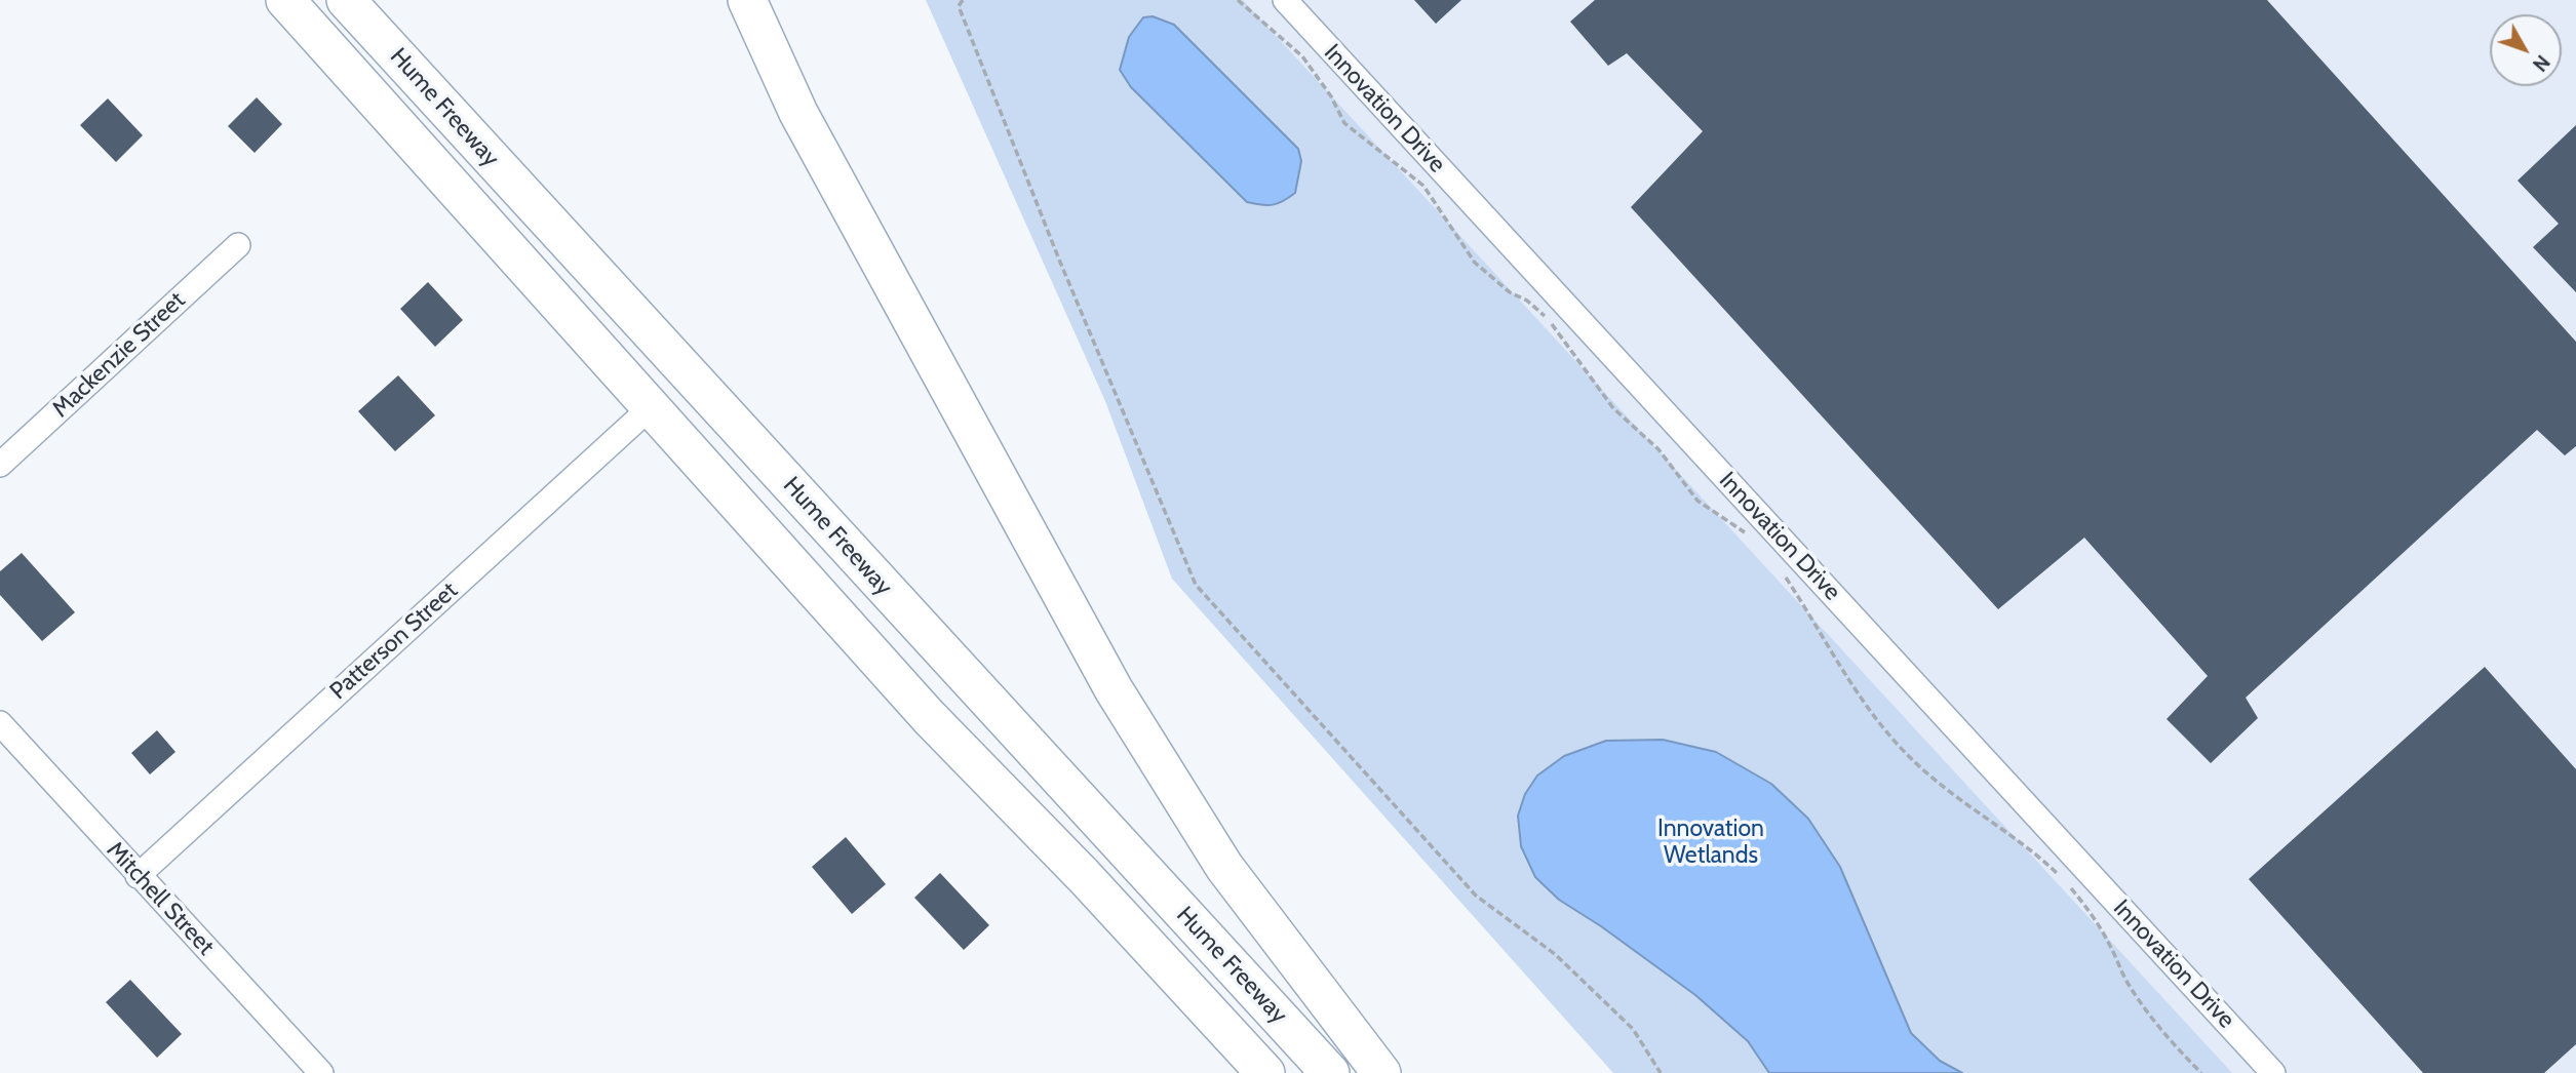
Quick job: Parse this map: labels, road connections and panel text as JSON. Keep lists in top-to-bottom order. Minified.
{"streets":{"highway":["Hume Freeway"],"street":["Innovation Drive","Mackenzie Street","Patterson Street","Mitchell Street"]},"crossings":[["Hume Freeway","Patterson Street"],["Patterson Street","Mitchell Street"]],"parks":["Innovation Wetlands"],"north":"bottom right"}
